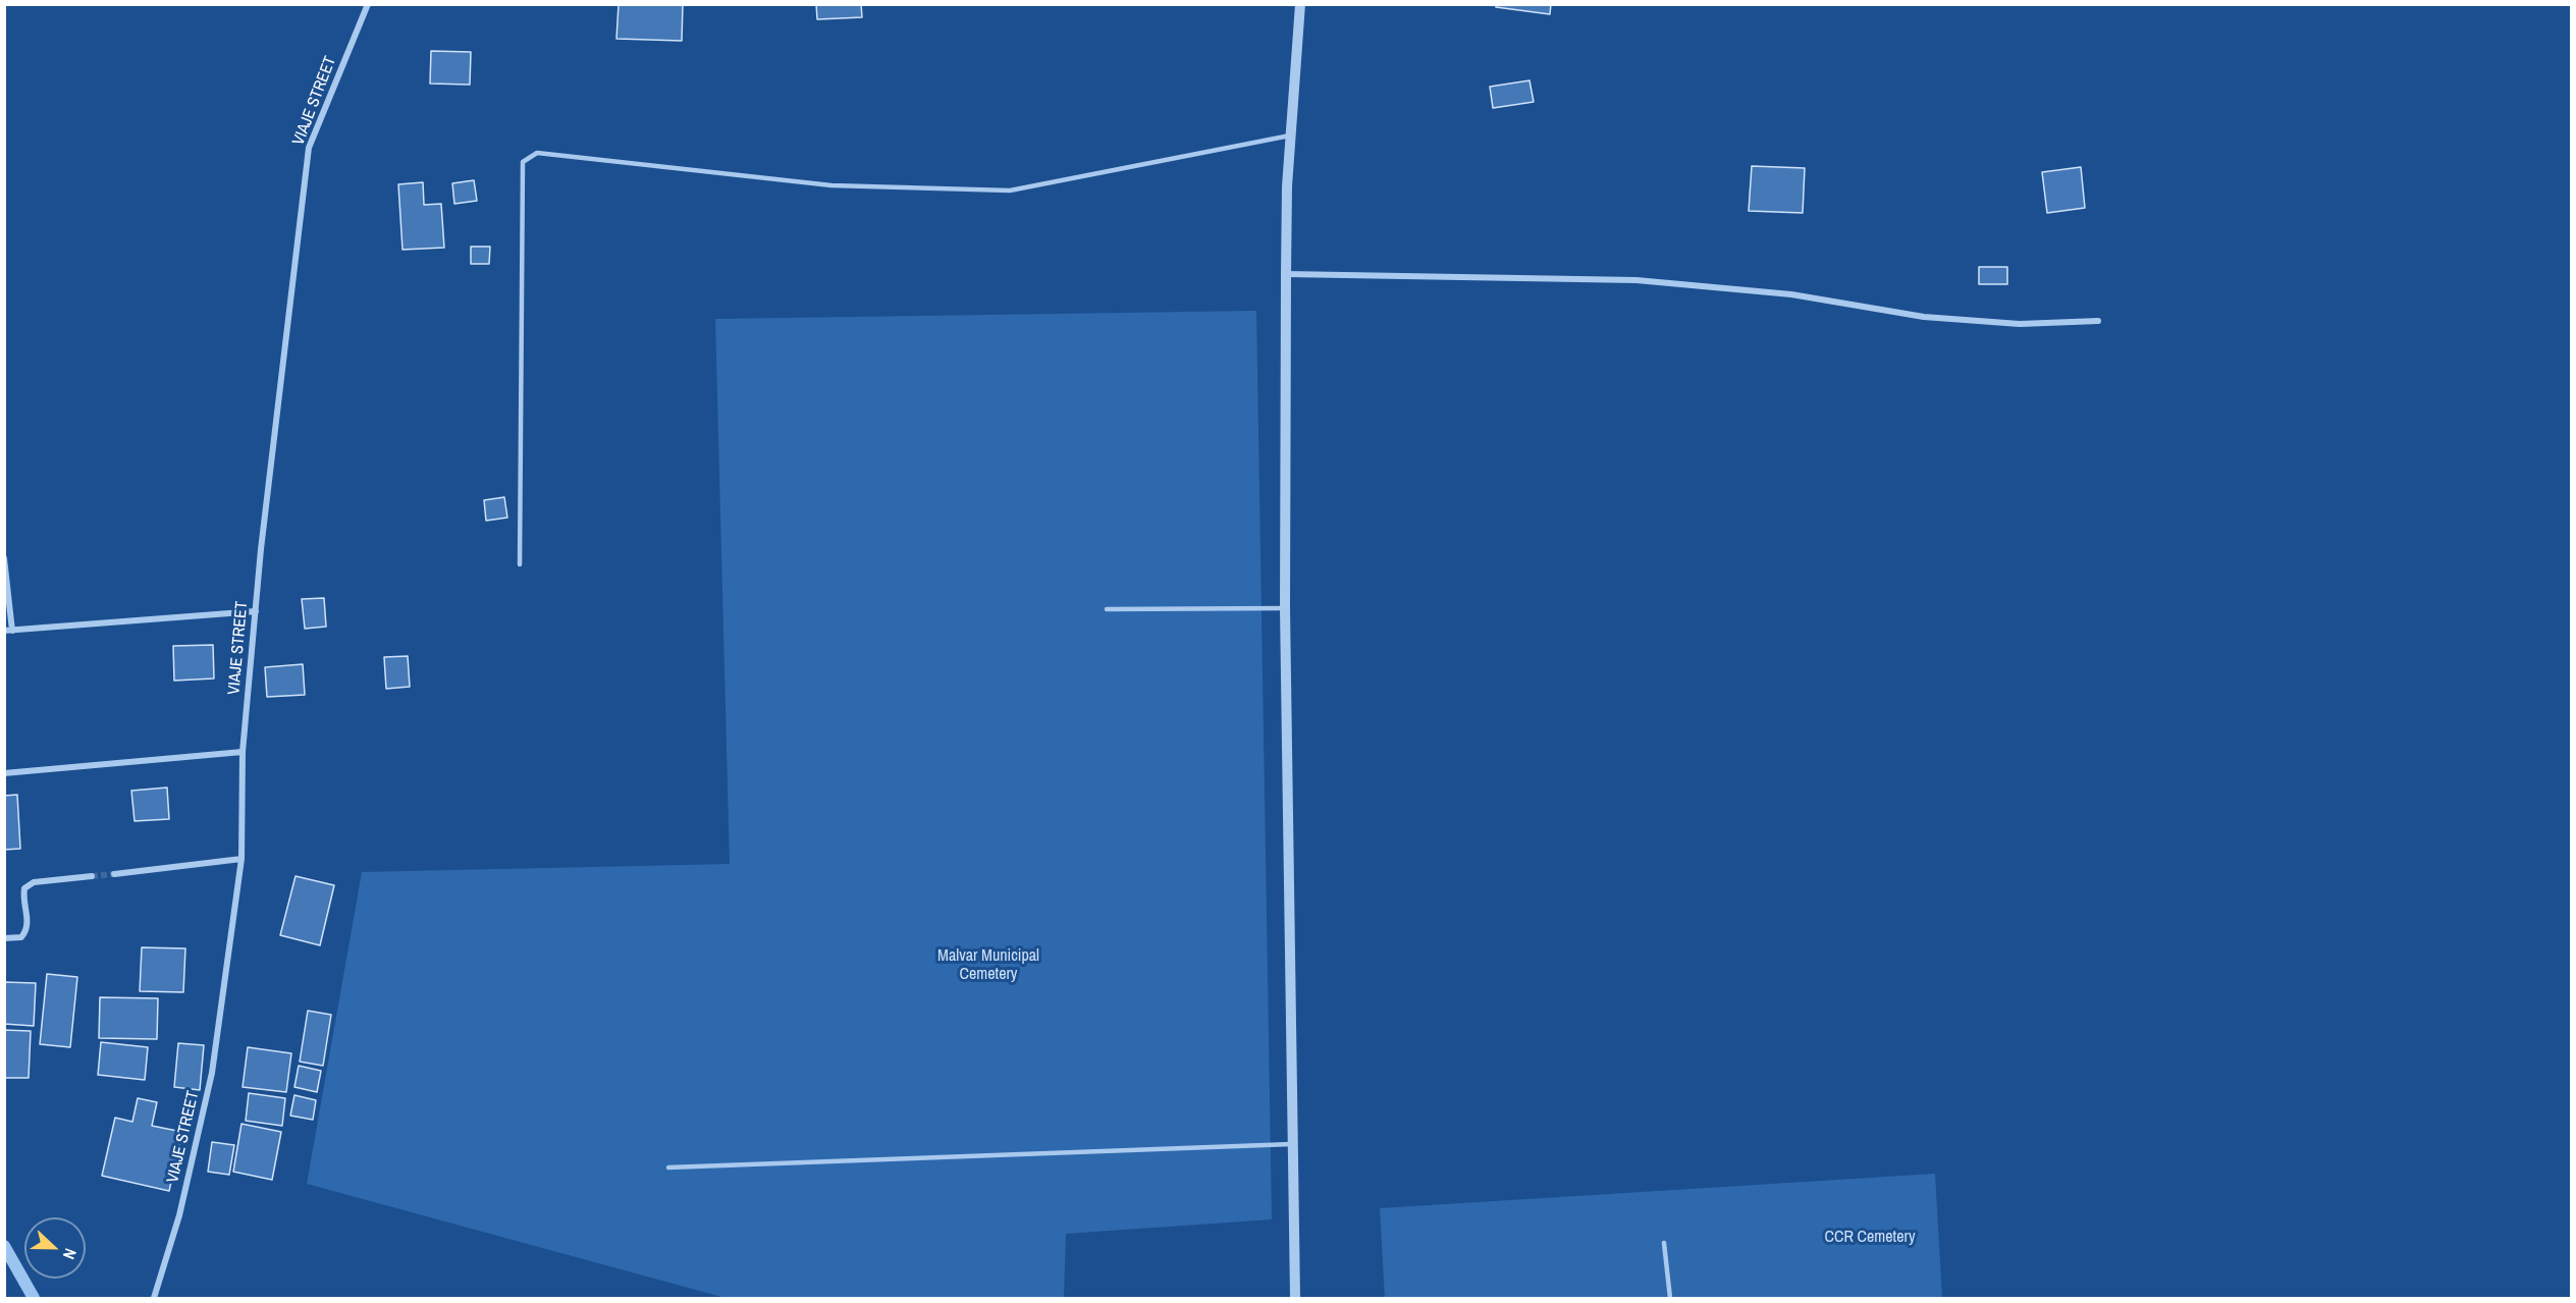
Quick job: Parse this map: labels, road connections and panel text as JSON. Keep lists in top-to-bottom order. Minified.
{"streets":{"street":["VIAJE STREET"]},"parks":["Malvar Municipal Cemetery","CCR Cemetery"],"north":"right"}
